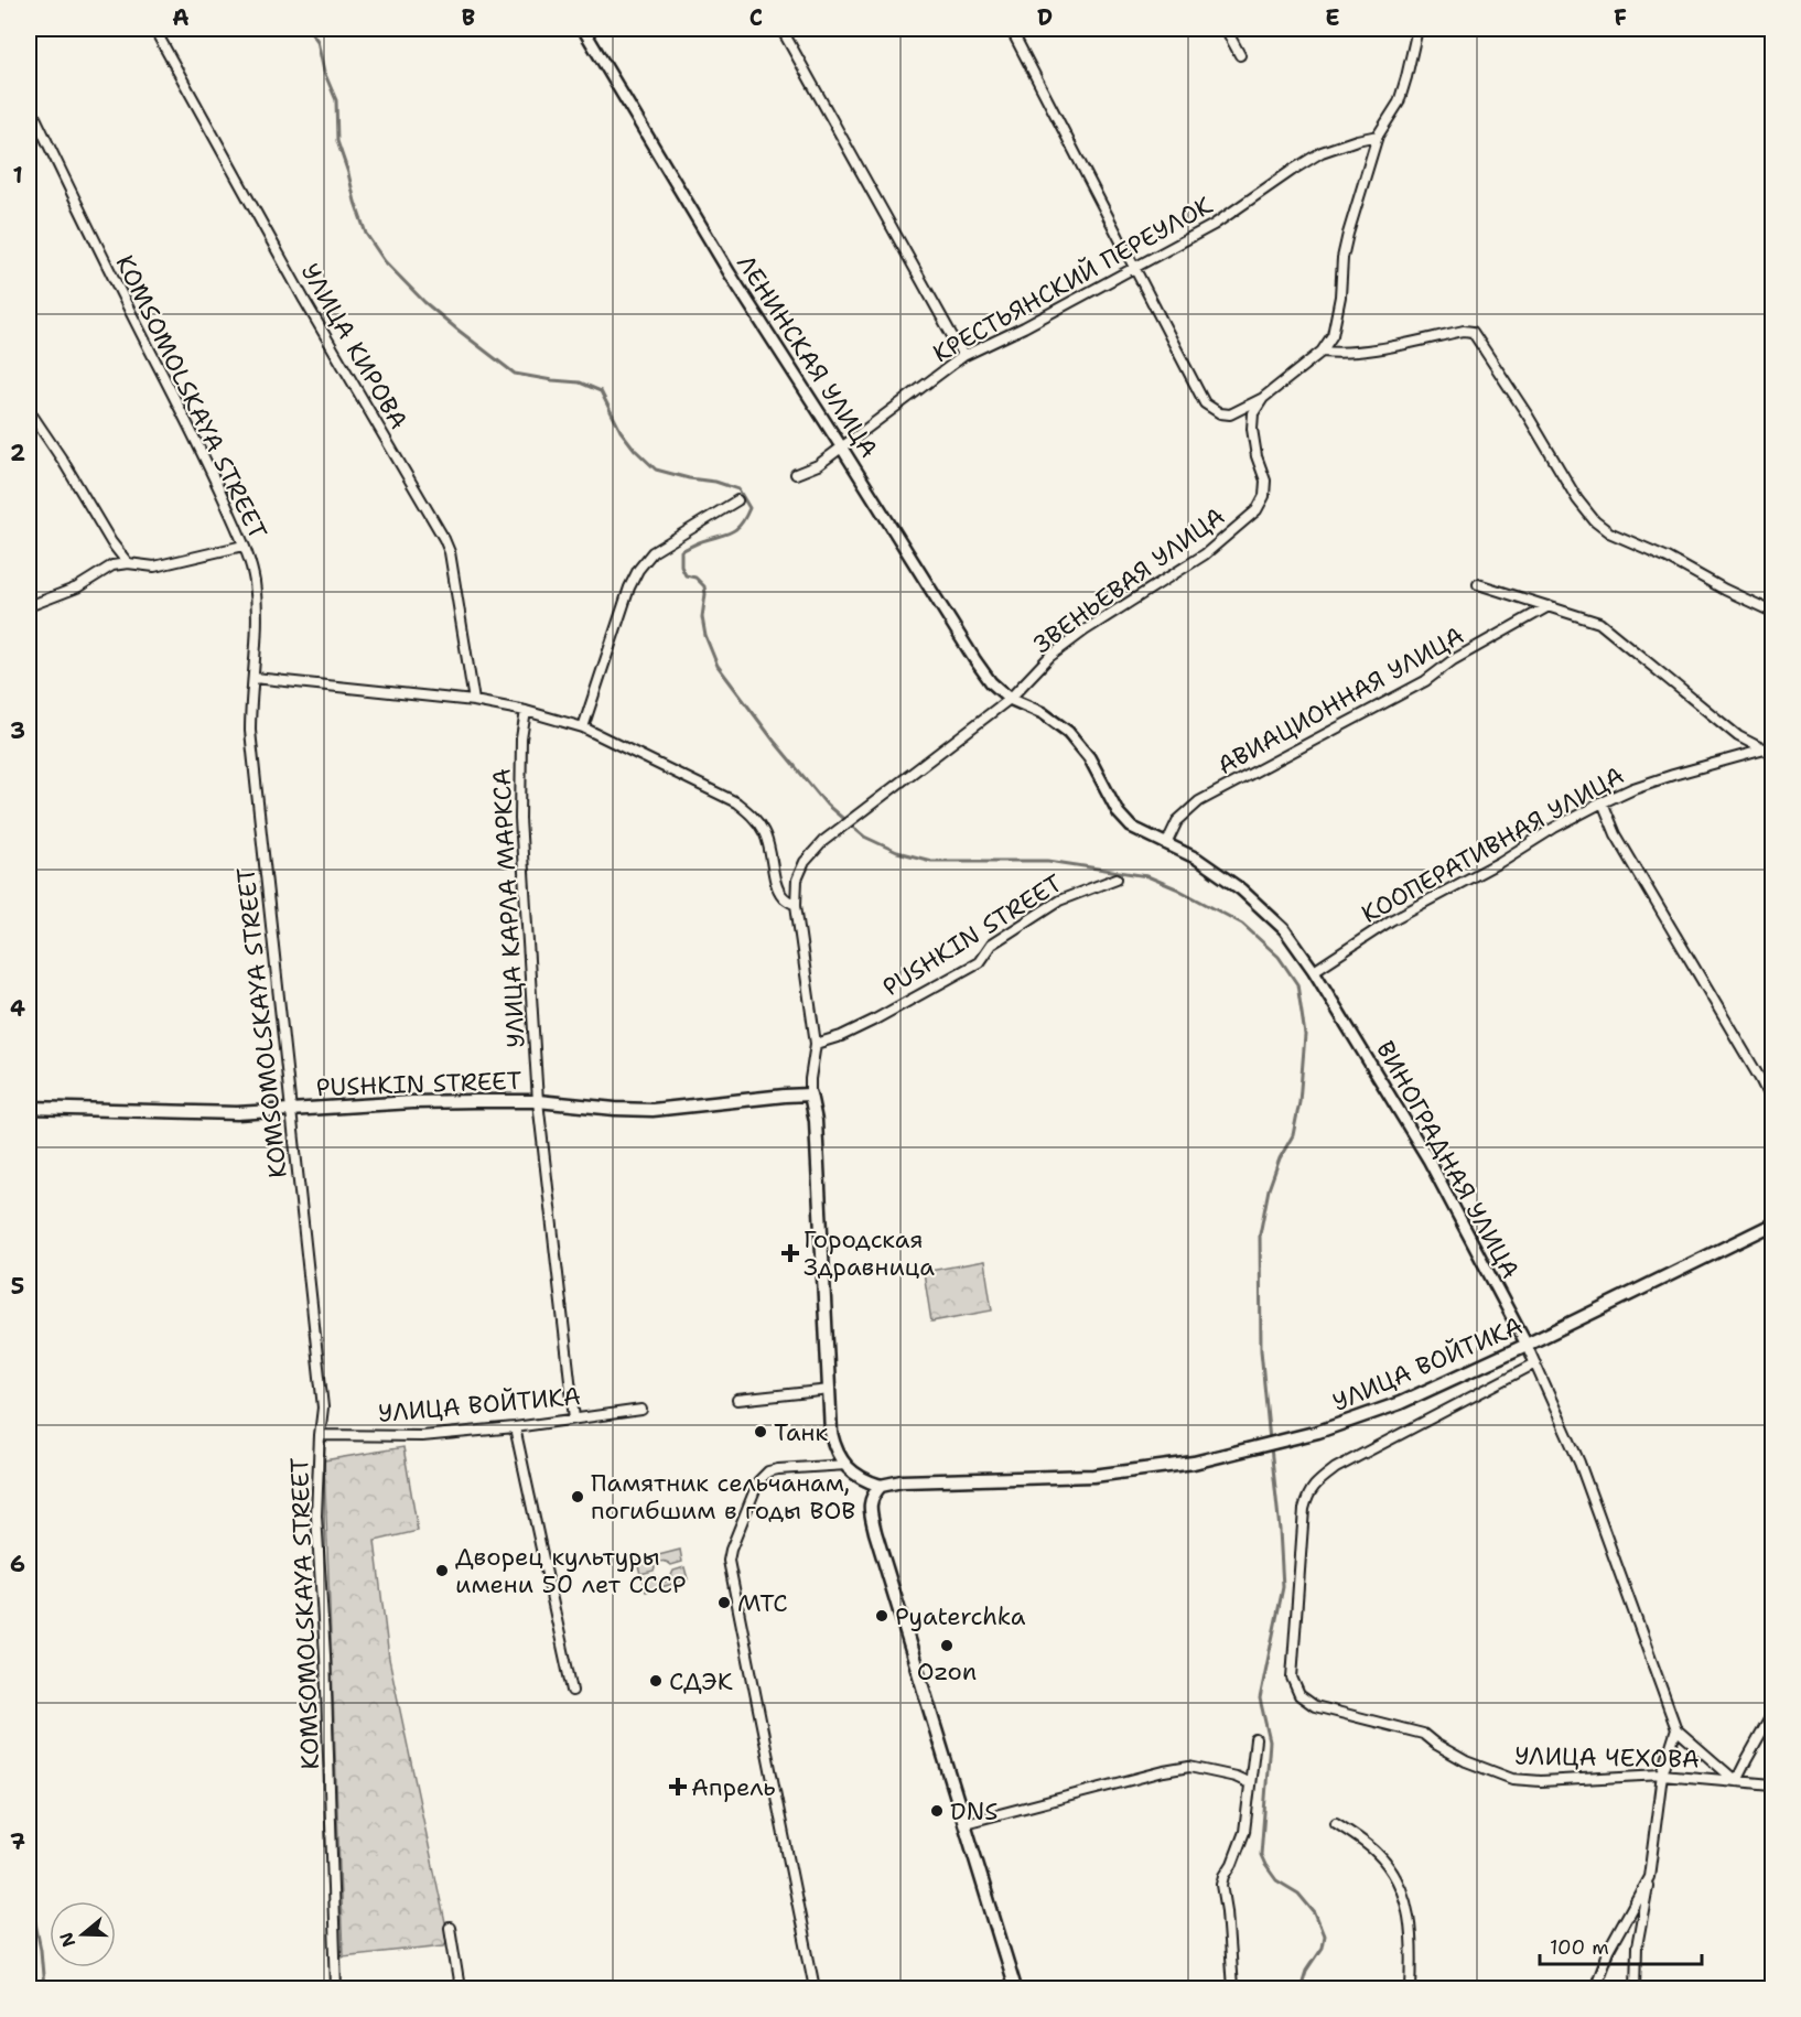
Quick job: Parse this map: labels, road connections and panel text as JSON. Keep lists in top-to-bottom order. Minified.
{"streets":{"main road":["PUSHKIN STREET","УЛИЦА ВОЙТИКА"],"street":["КРЕСТЬЯНСКИЙ ПЕРЕУЛОК","УЛИЦА КИРОВА","ЛЕНИНСКАЯ УЛИЦА","KOMSOMOLSKAYA STREET","ЗВЕНЬЕВАЯ УЛИЦА","АВИАЦИОННАЯ УЛИЦА","КООПЕРАТИВНАЯ УЛИЦА","УЛИЦА КАРЛА МАРКСА","ВИНОГРАДНАЯ УЛИЦА","УЛИЦА ЧЕХОВА"]},"crossings":[["КРЕСТЬЯНСКИЙ ПЕРЕУЛОК","ЛЕНИНСКАЯ УЛИЦА"],["ЛЕНИНСКАЯ УЛИЦА","ЗВЕНЬЕВАЯ УЛИЦА"],["ЛЕНИНСКАЯ УЛИЦА","ВИНОГРАДНАЯ УЛИЦА"],["KOMSOMOLSKAYA STREET","PUSHKIN STREET"],["KOMSOMOLSKAYA STREET","УЛИЦА ВОЙТИКА"],["ЗВЕНЬЕВАЯ УЛИЦА","PUSHKIN STREET"],["ЗВЕНЬЕВАЯ УЛИЦА","ВИНОГРАДНАЯ УЛИЦА"],["АВИАЦИОННАЯ УЛИЦА","ВИНОГРАДНАЯ УЛИЦА"],["КООПЕРАТИВНАЯ УЛИЦА","ВИНОГРАДНАЯ УЛИЦА"],["УЛИЦА КАРЛА МАРКСА","PUSHKIN STREET"],["УЛИЦА КАРЛА МАРКСА","УЛИЦА ВОЙТИКА"],["ВИНОГРАДНАЯ УЛИЦА","УЛИЦА ВОЙТИКА"],["ВИНОГРАДНАЯ УЛИЦА","УЛИЦА ЧЕХОВА"]],"places":{"health":["Городская Здравница","Апрель"],"other":["Танк","Памятник сельчанам, погибшим в годы ВОВ","Дворец культуры имени 50 лет СССР","МТС","Pyaterchka","Ozon","СДЭК","DNS"]},"scale_bar":"100 m","north":"left","grid":{"columns":["A","B","C","D","E","F"],"rows":["1","2","3","4","5","6","7"]}}
